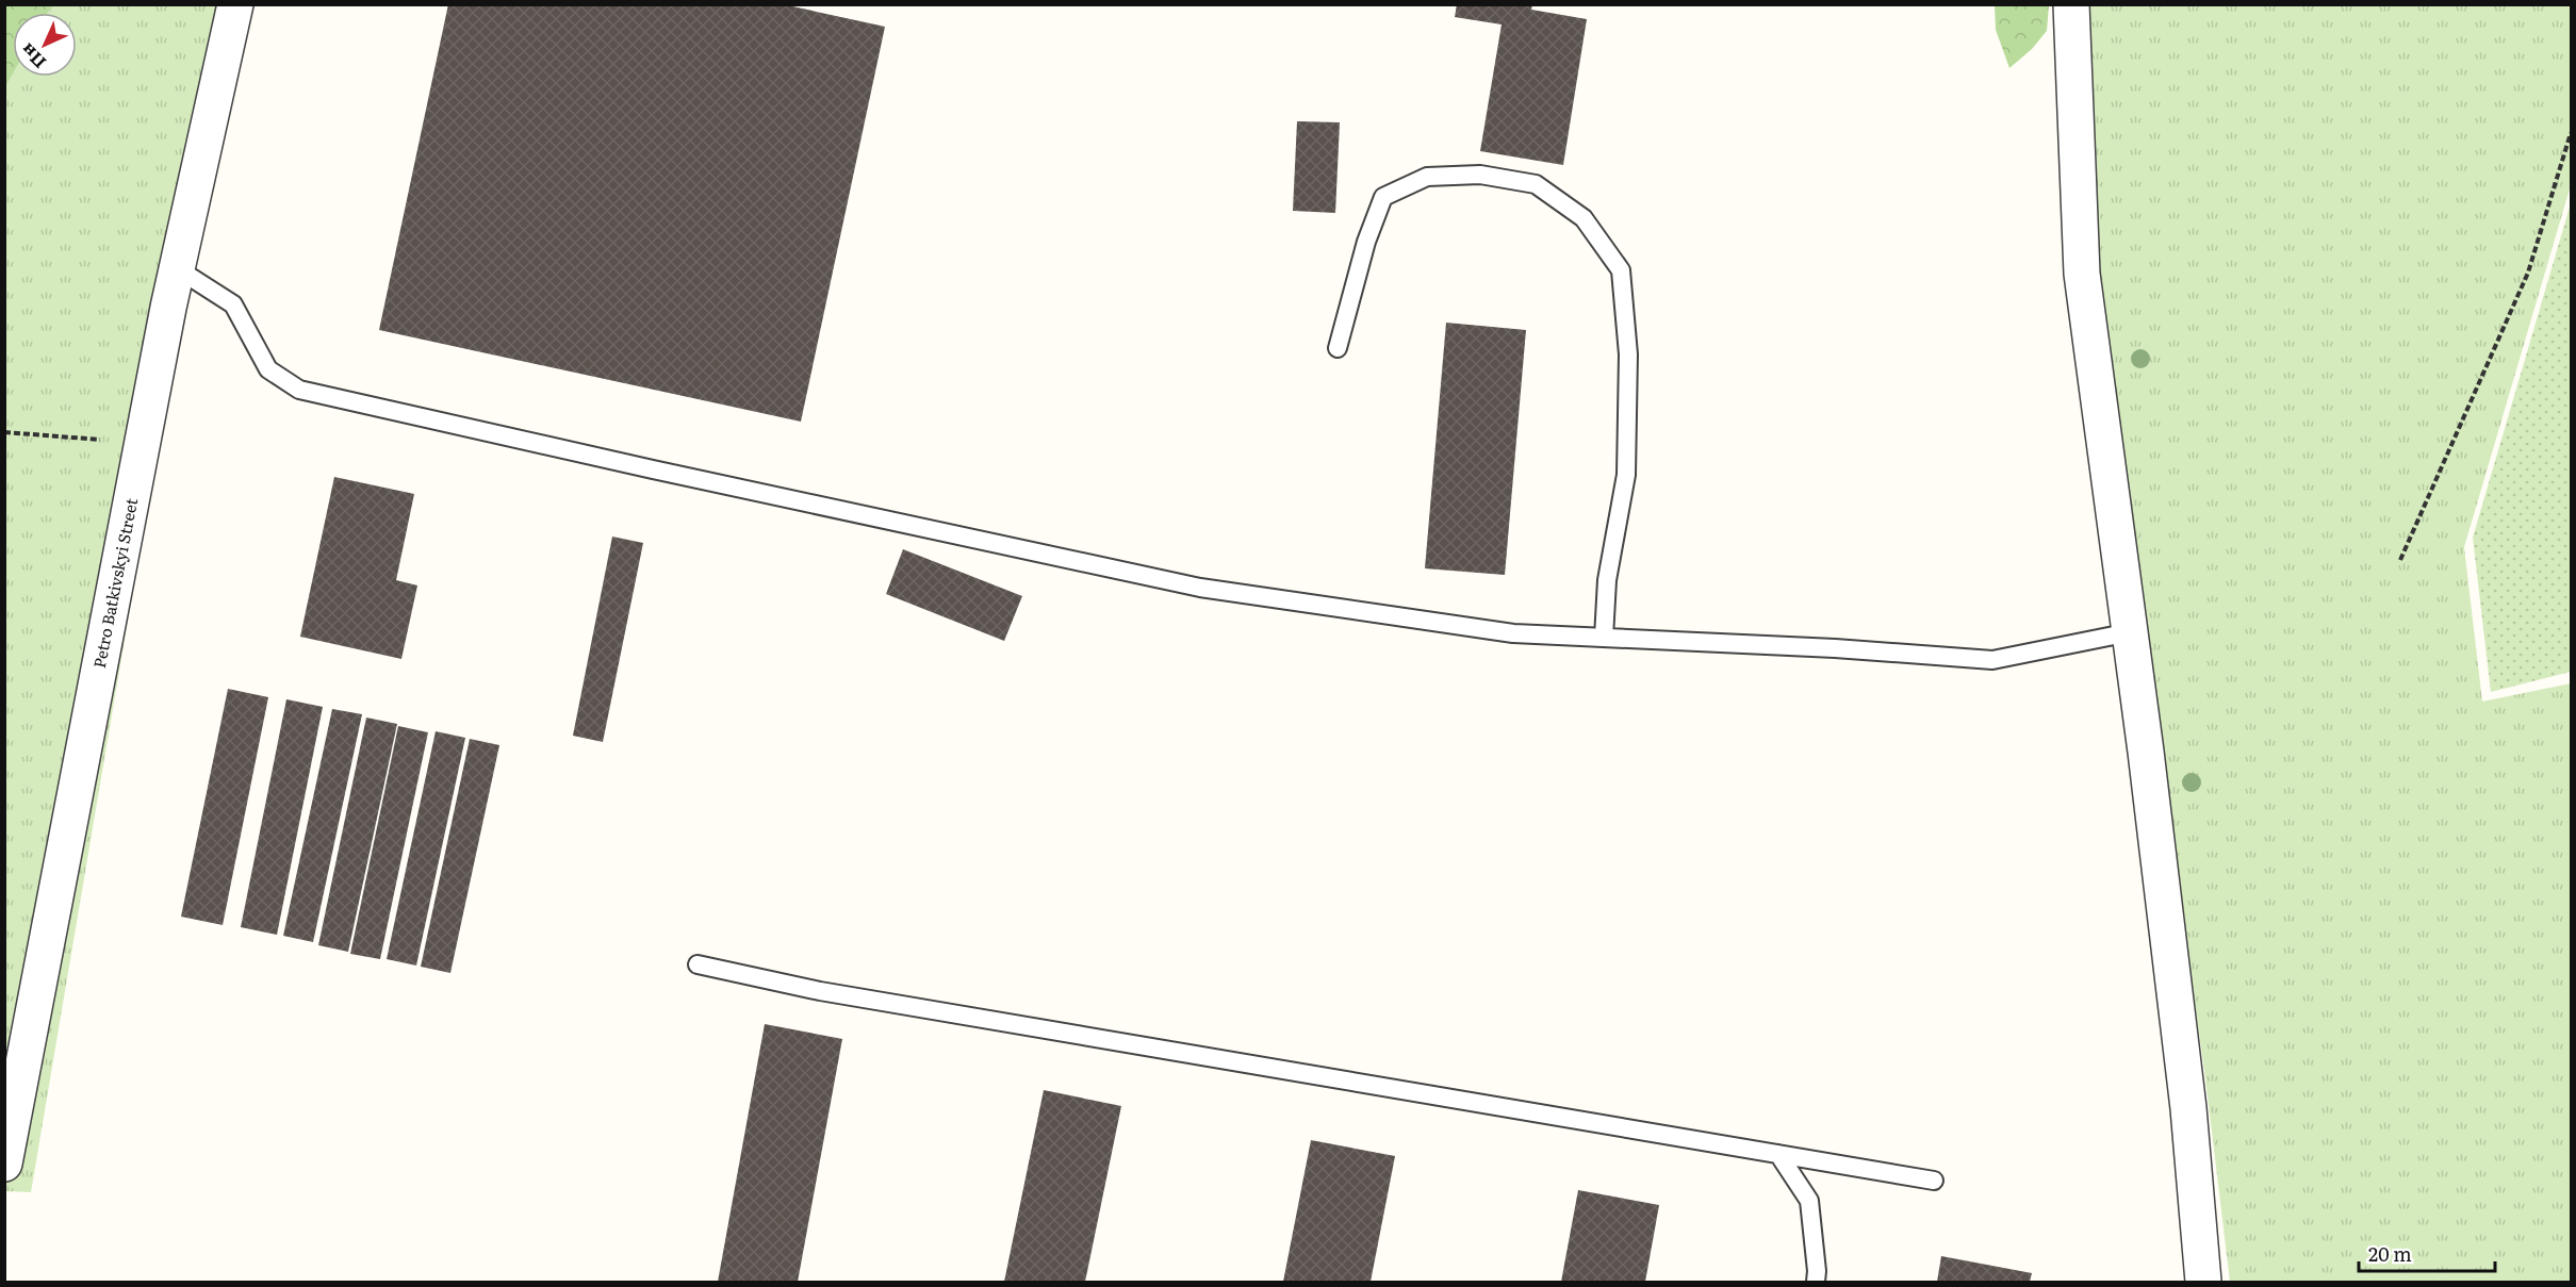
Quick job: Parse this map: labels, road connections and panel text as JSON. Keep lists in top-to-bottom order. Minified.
{"streets":{"street":["Petro Batkivskyi Street"]},"scale_bar":"20 m","north":"bottom left"}
